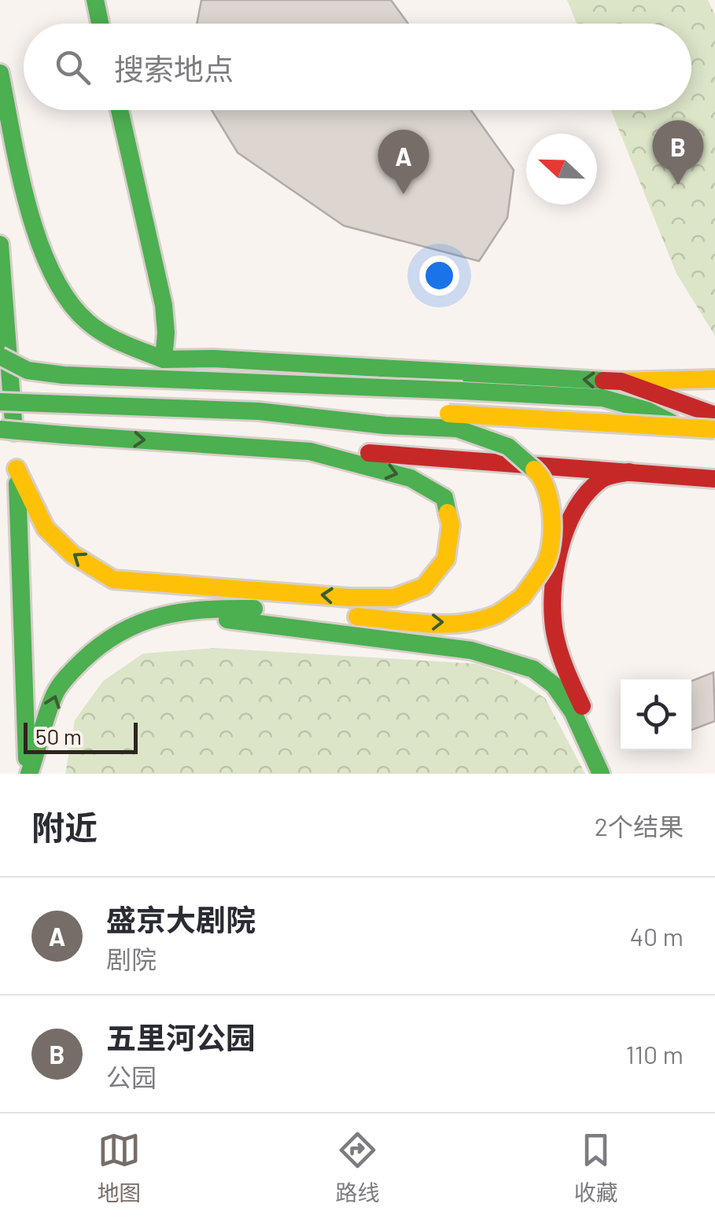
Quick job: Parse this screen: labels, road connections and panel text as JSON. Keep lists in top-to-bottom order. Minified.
{"scale_bar":"50 m","north":"left","page":{"search":"搜索地点","pins":["B","A"],"scale":"50 m","heading":["附近","2个结果"],"list":[{"mark":"A","name":"盛京大剧院","note":"剧院","value":"40 m"},{"mark":"B","name":"五里河公园","note":"公园","value":"110 m"}],"nav":["地图","路线","收藏"]}}
